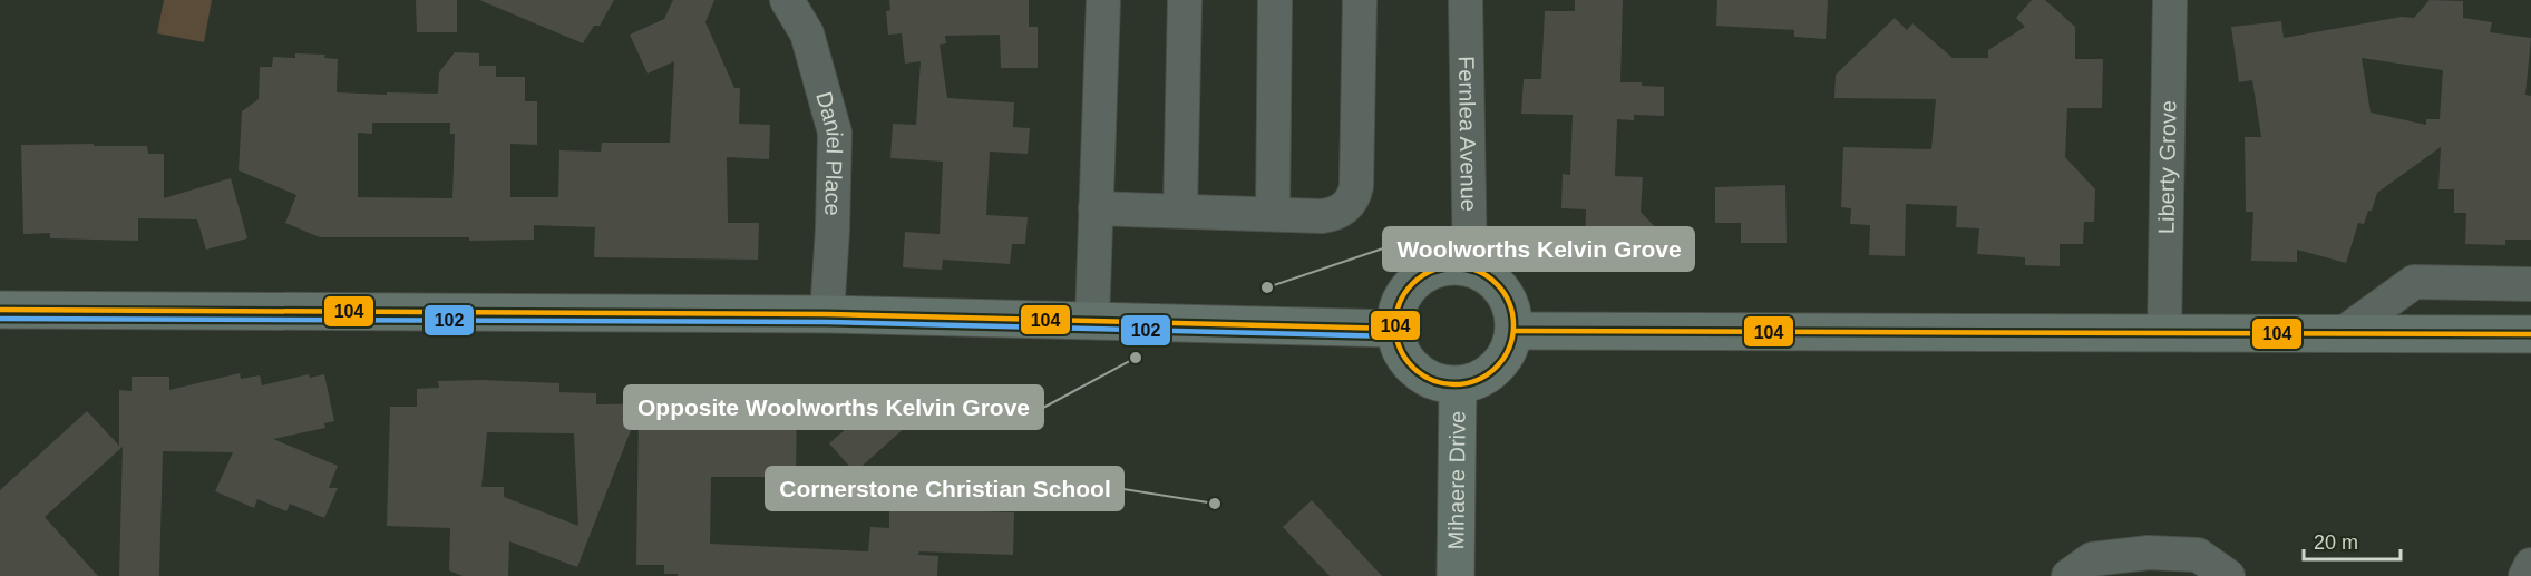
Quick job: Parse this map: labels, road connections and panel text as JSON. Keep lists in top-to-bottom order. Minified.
{"streets":{"main road":["Mihaere Drive"],"street":["Fernlea Avenue","Daniel Place","Liberty Grove"]},"crossings":[["Fernlea Avenue","Mihaere Drive"]],"places":["Woolworths Kelvin Grove","Opposite Woolworths Kelvin Grove","Cornerstone Christian School"],"lines":["transit line 104","transit line 102"],"scale_bar":"20 m"}
